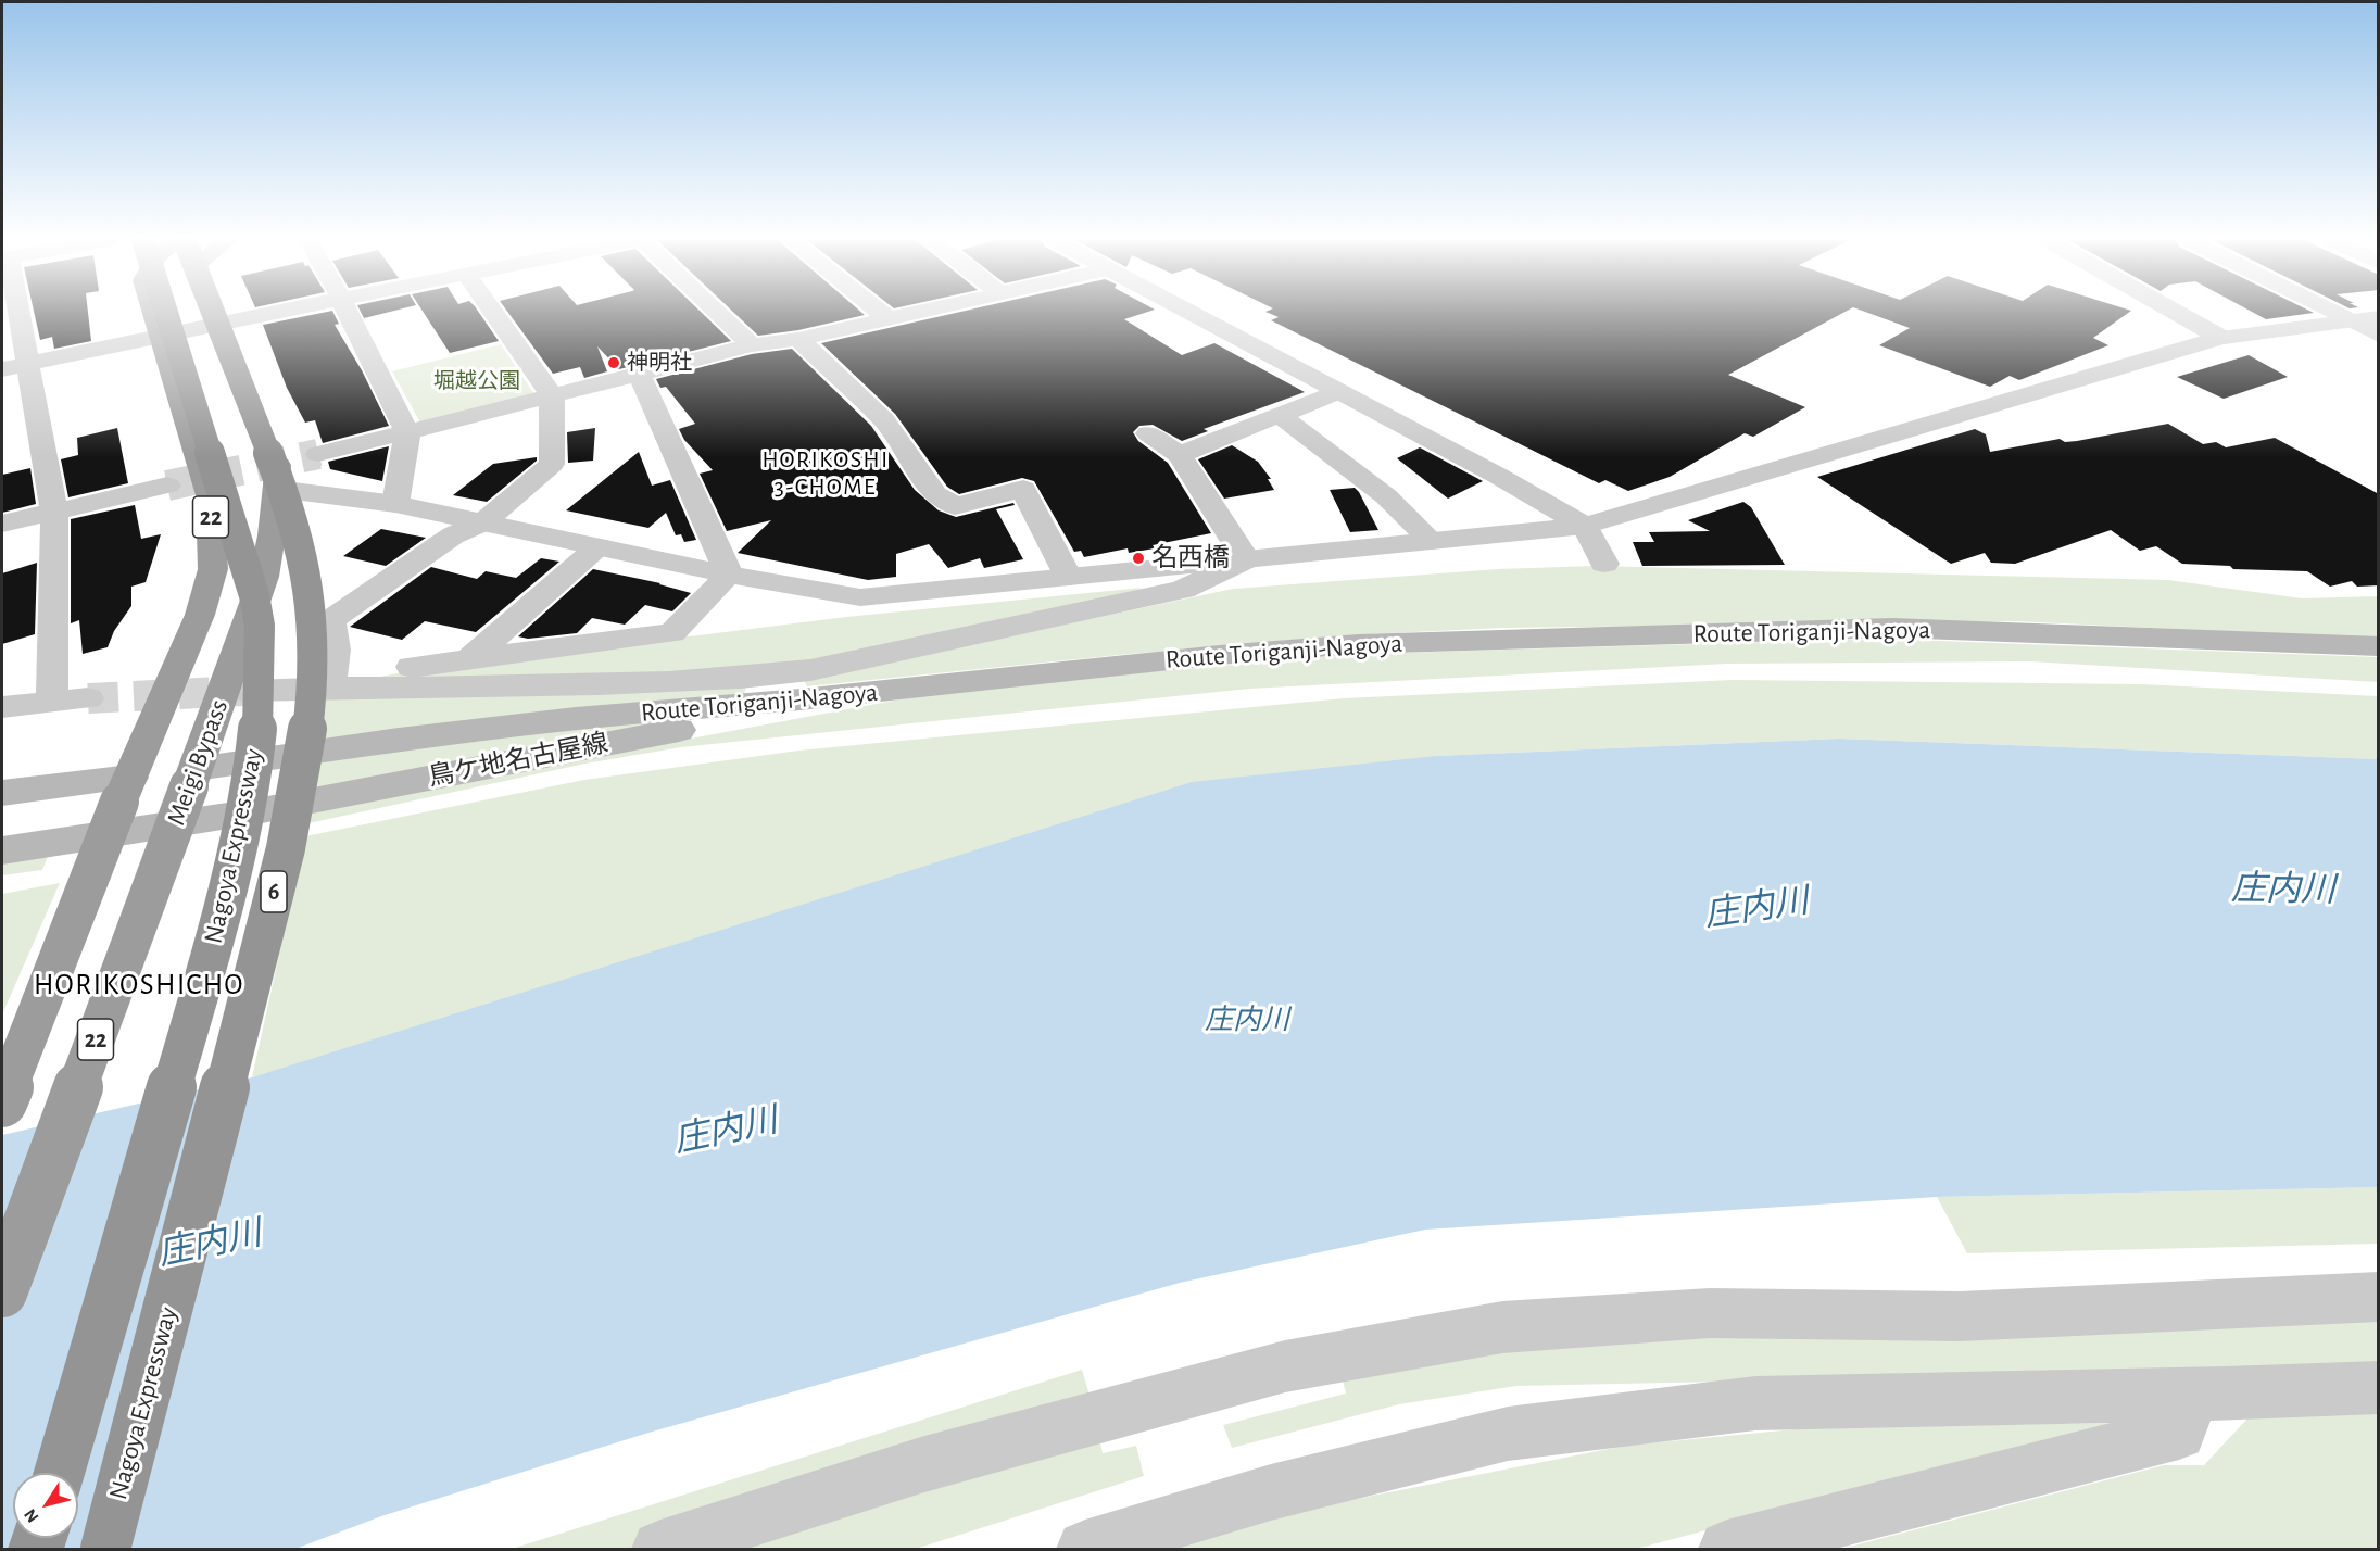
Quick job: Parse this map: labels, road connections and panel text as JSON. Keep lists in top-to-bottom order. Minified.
{"streets":{"highway":["22","Meigi Bypass","Nagoya Expressway","6"],"main road":["Route Toriganji-Nagoya","鳥ケ地名古屋線"]},"crossings":[["Route Toriganji-Nagoya","鳥ケ地名古屋線"],["Route Toriganji-Nagoya","Meigi Bypass"]],"districts":["HORIKOSHI 3-CHOME","HORIKOSHICHO"],"water":["庄内川"],"parks":["堀越公園"],"places":["神明社","名西橋"],"north":"bottom left"}
